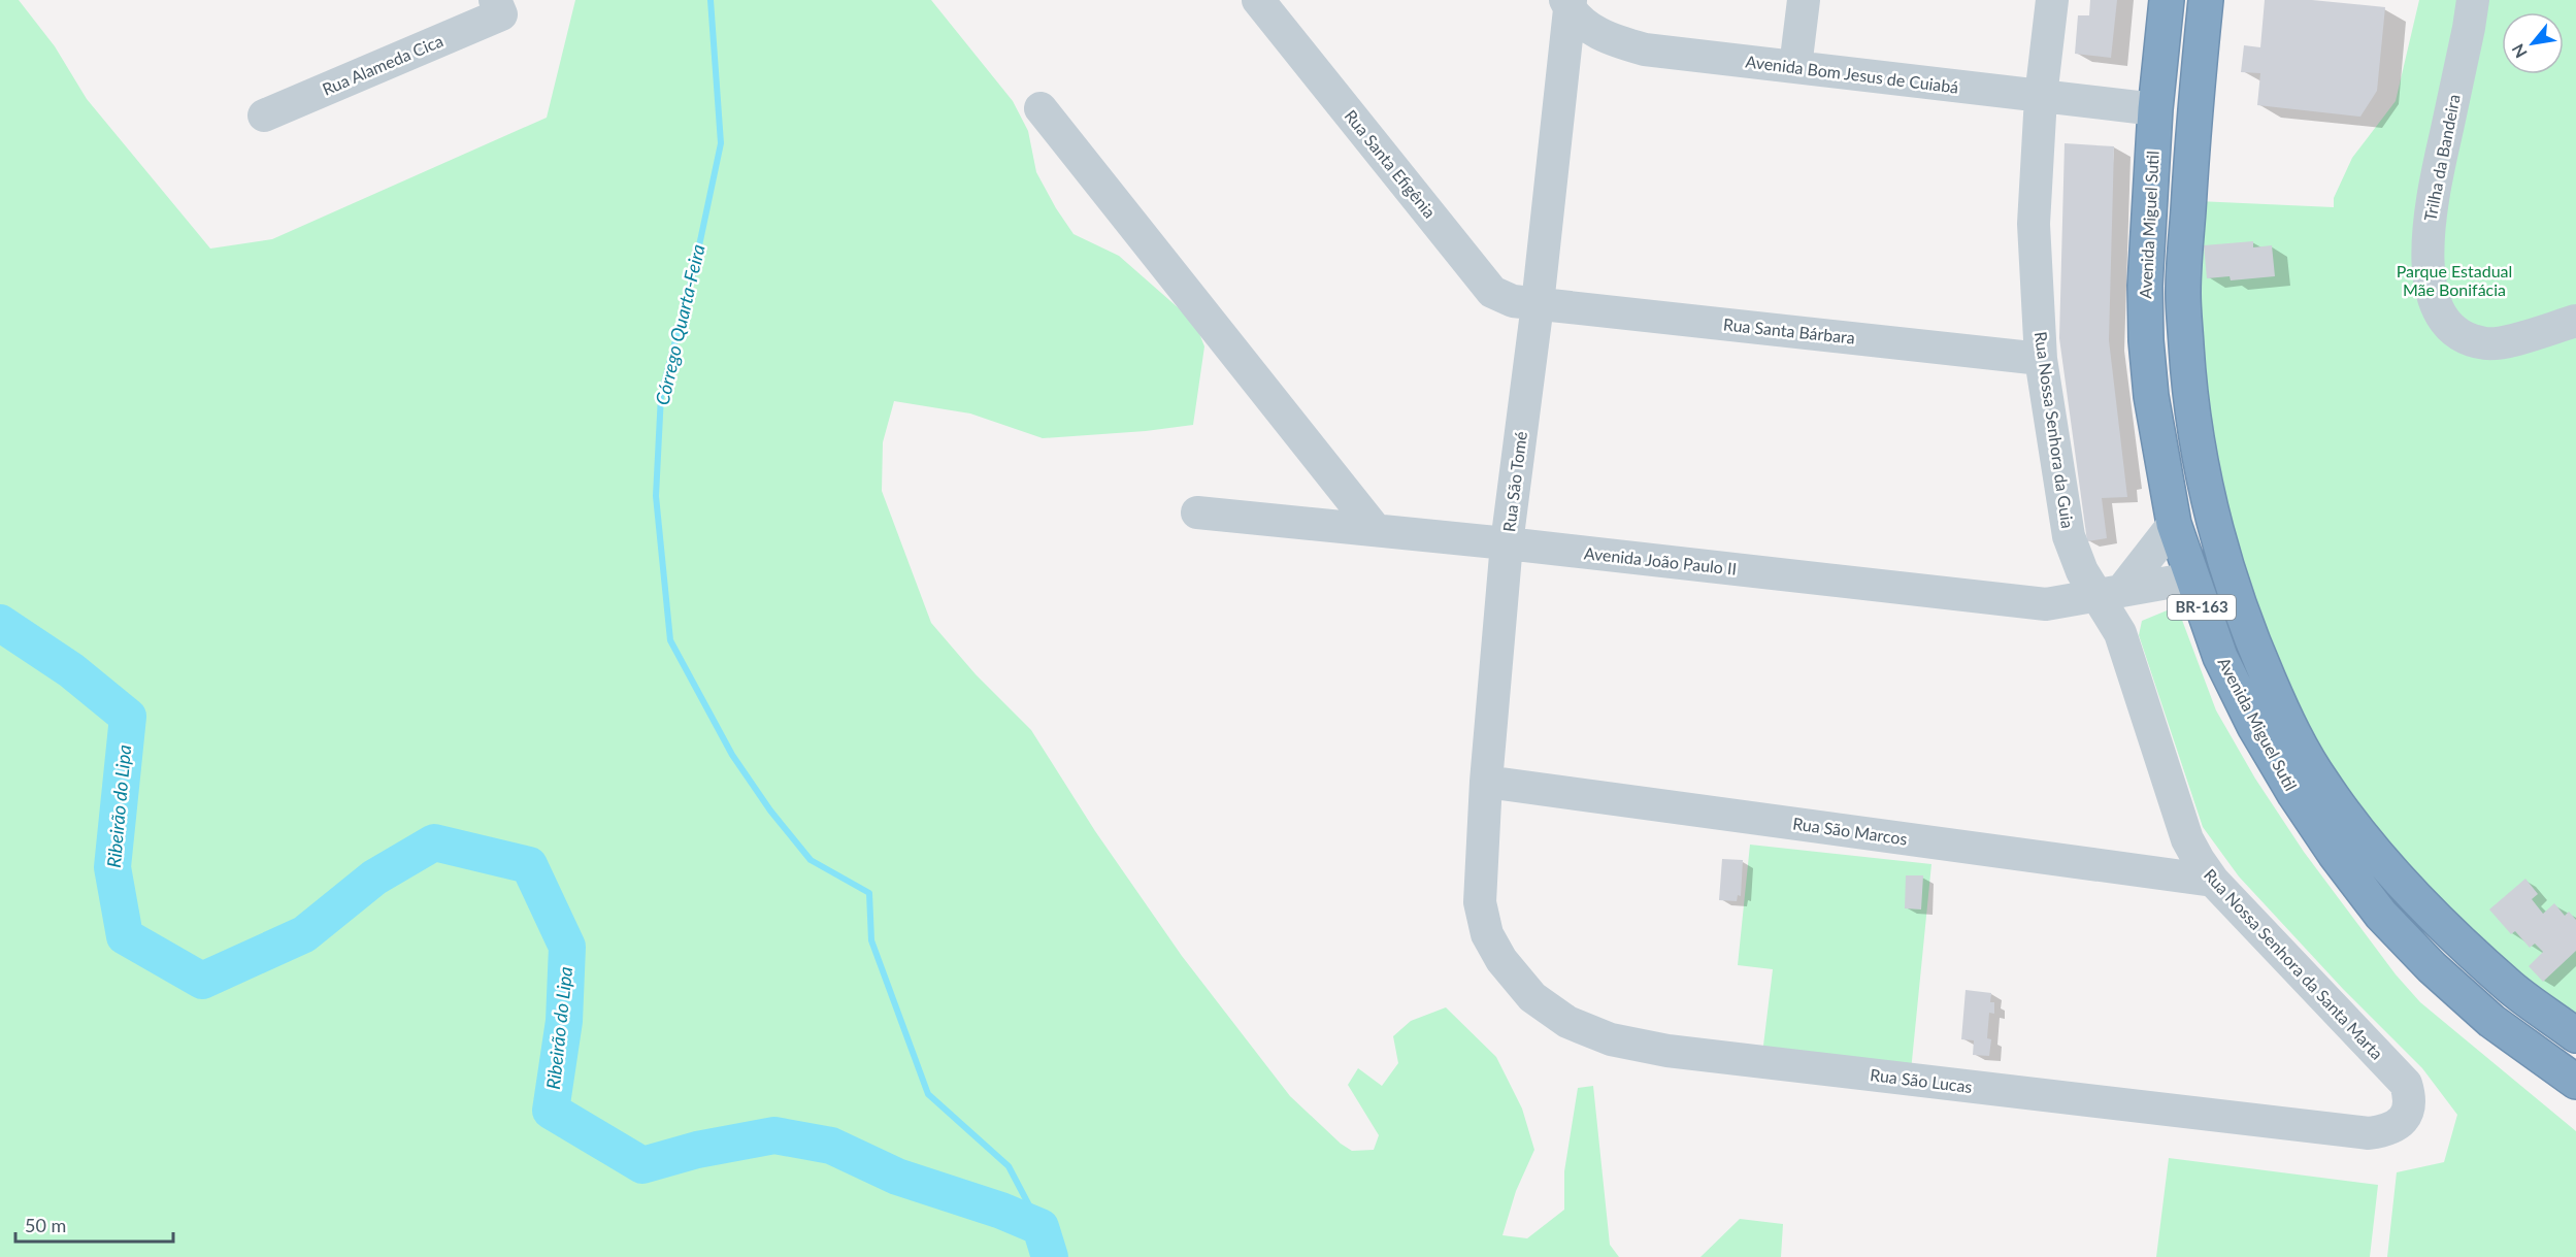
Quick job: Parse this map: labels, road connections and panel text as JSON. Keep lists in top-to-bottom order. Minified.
{"streets":{"highway":["Avenida Miguel Sutil","BR-163"],"street":["Rua Alameda Cica","Avenida Bom Jesus de Cuiabá","Trilha da Bandeira","Rua Santa Efigênia","Rua Santa Bárbara","Rua Nossa Senhora da Guia","Rua São Tomé","Avenida João Paulo II","Rua São Marcos","Rua Nossa Senhora da Santa Marta","Rua São Lucas"]},"crossings":[["Avenida Bom Jesus de Cuiabá","Avenida Miguel Sutil"],["Avenida Bom Jesus de Cuiabá","Rua Nossa Senhora da Guia"],["Avenida Bom Jesus de Cuiabá","Rua São Tomé"],["Rua Santa Efigênia","Rua Santa Bárbara"],["Rua Santa Efigênia","Rua São Tomé"],["Avenida Miguel Sutil","Avenida João Paulo II"],["Rua Santa Bárbara","Rua Nossa Senhora da Guia"],["Rua Santa Bárbara","Rua São Tomé"],["Rua Nossa Senhora da Guia","Avenida João Paulo II"],["Rua Nossa Senhora da Guia","Rua Nossa Senhora da Santa Marta"],["Rua São Tomé","Avenida João Paulo II"],["Rua São Tomé","Rua São Marcos"],["Rua São Tomé","Rua São Lucas"],["Avenida João Paulo II","Rua Nossa Senhora da Santa Marta"],["Rua São Marcos","Rua Nossa Senhora da Santa Marta"],["Rua Nossa Senhora da Santa Marta","Rua São Lucas"]],"water":["Córrego Quarta-Feira","Ribeirão do Lipa"],"parks":["Parque Estadual Mãe Bonifácia"],"scale_bar":"50 m","north":"bottom left"}
